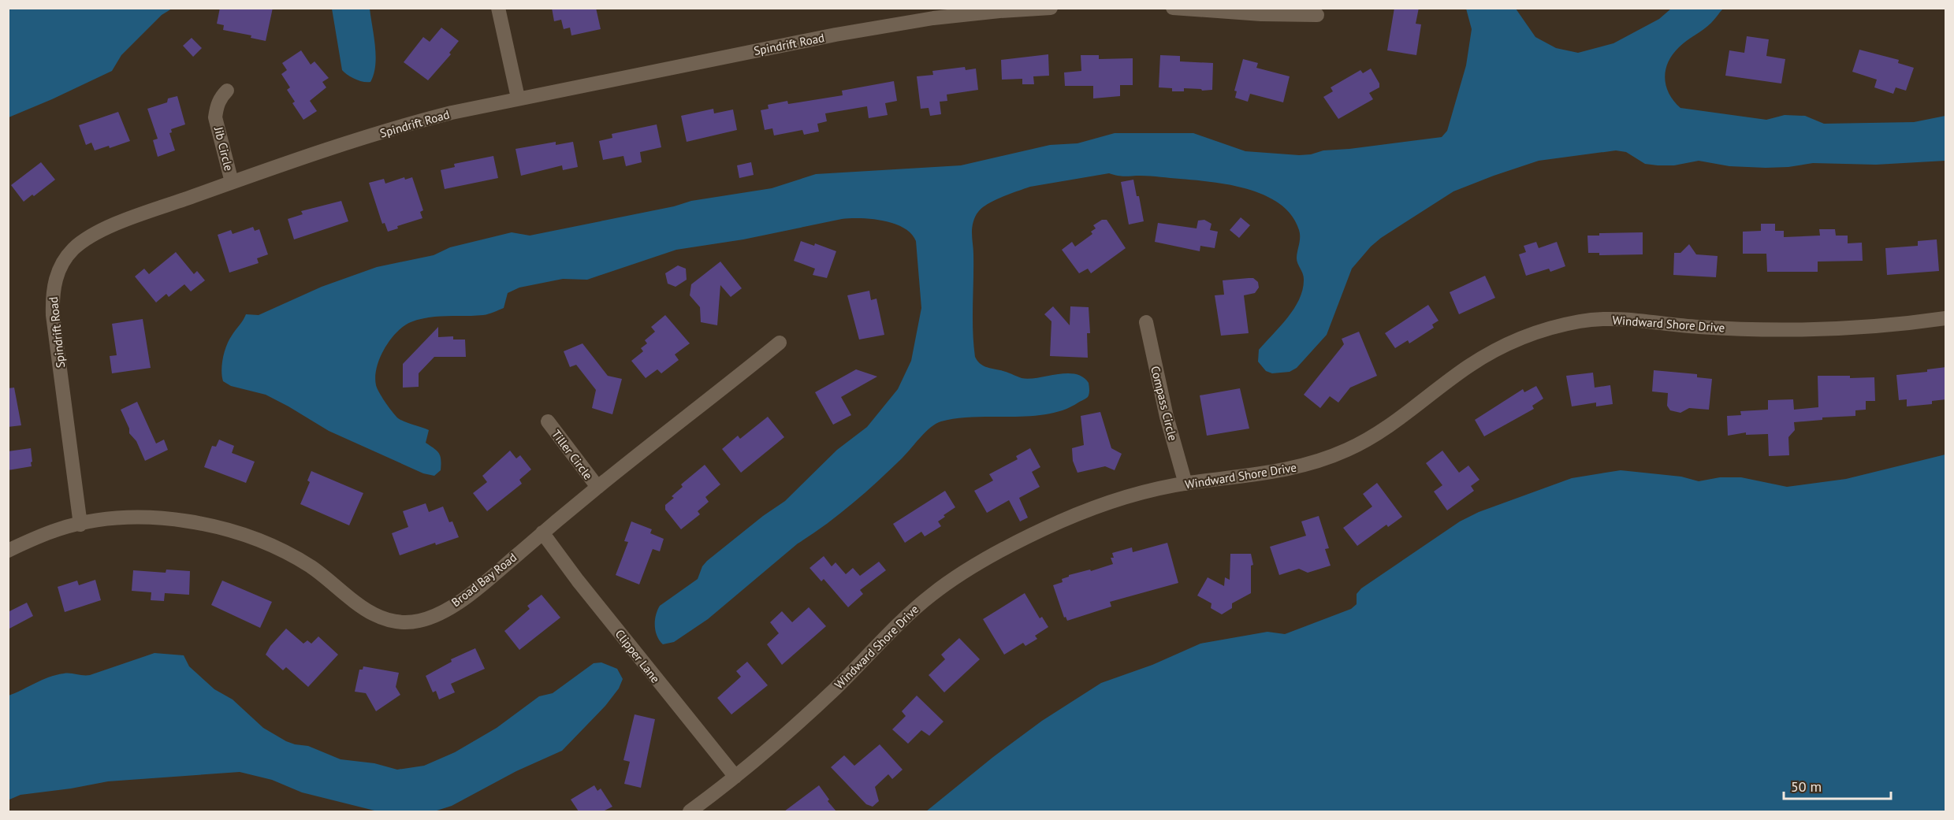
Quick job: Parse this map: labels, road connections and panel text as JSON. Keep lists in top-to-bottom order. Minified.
{"streets":{"street":["Spindrift Road","Jib Circle","Windward Shore Drive","Compass Circle","Tiller Circle","Broad Bay Road","Clipper Lane"]},"crossings":[["Spindrift Road","Jib Circle"],["Spindrift Road","Broad Bay Road"],["Windward Shore Drive","Compass Circle"],["Windward Shore Drive","Clipper Lane"],["Tiller Circle","Broad Bay Road"],["Broad Bay Road","Clipper Lane"]],"scale_bar":"50 m"}
